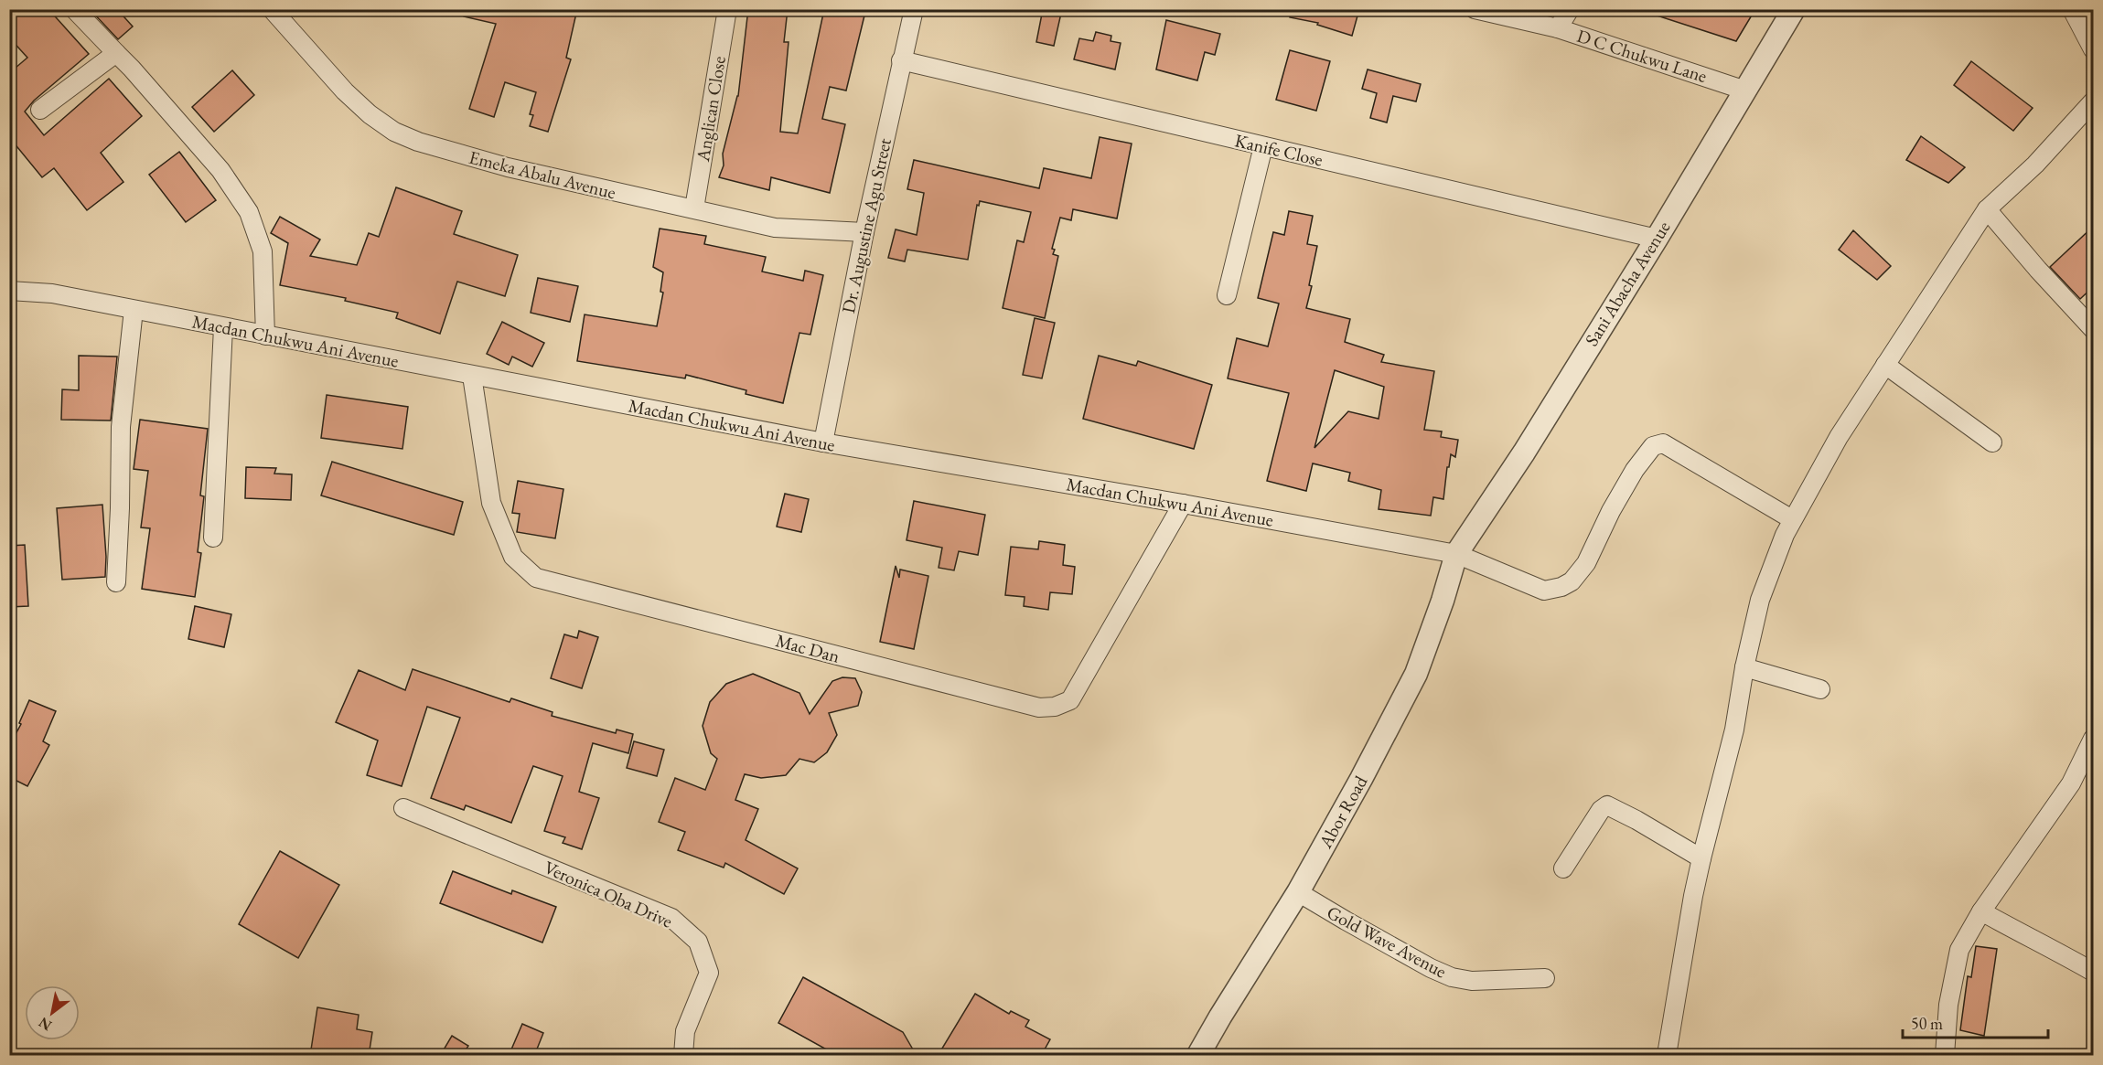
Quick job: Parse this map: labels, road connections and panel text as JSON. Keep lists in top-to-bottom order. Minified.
{"streets":{"street":["D C Chukwu Lane","Anglican Close","Kanife Close","Emeka Abalu Avenue","Dr. Augustine Agu Street","Sani Abacha Avenue","Macdan Chukwu Ani Avenue","Mac Dan","Abor Road","Veronica Oba Drive","Gold Wave Avenue"]},"crossings":[["D C Chukwu Lane","Sani Abacha Avenue"],["Anglican Close","Emeka Abalu Avenue"],["Kanife Close","Dr. Augustine Agu Street"],["Kanife Close","Sani Abacha Avenue"],["Emeka Abalu Avenue","Dr. Augustine Agu Street"],["Dr. Augustine Agu Street","Macdan Chukwu Ani Avenue"],["Sani Abacha Avenue","Macdan Chukwu Ani Avenue"],["Sani Abacha Avenue","Abor Road"],["Macdan Chukwu Ani Avenue","Mac Dan"],["Macdan Chukwu Ani Avenue","Abor Road"],["Abor Road","Gold Wave Avenue"]],"scale_bar":"50 m","north":"bottom left"}
